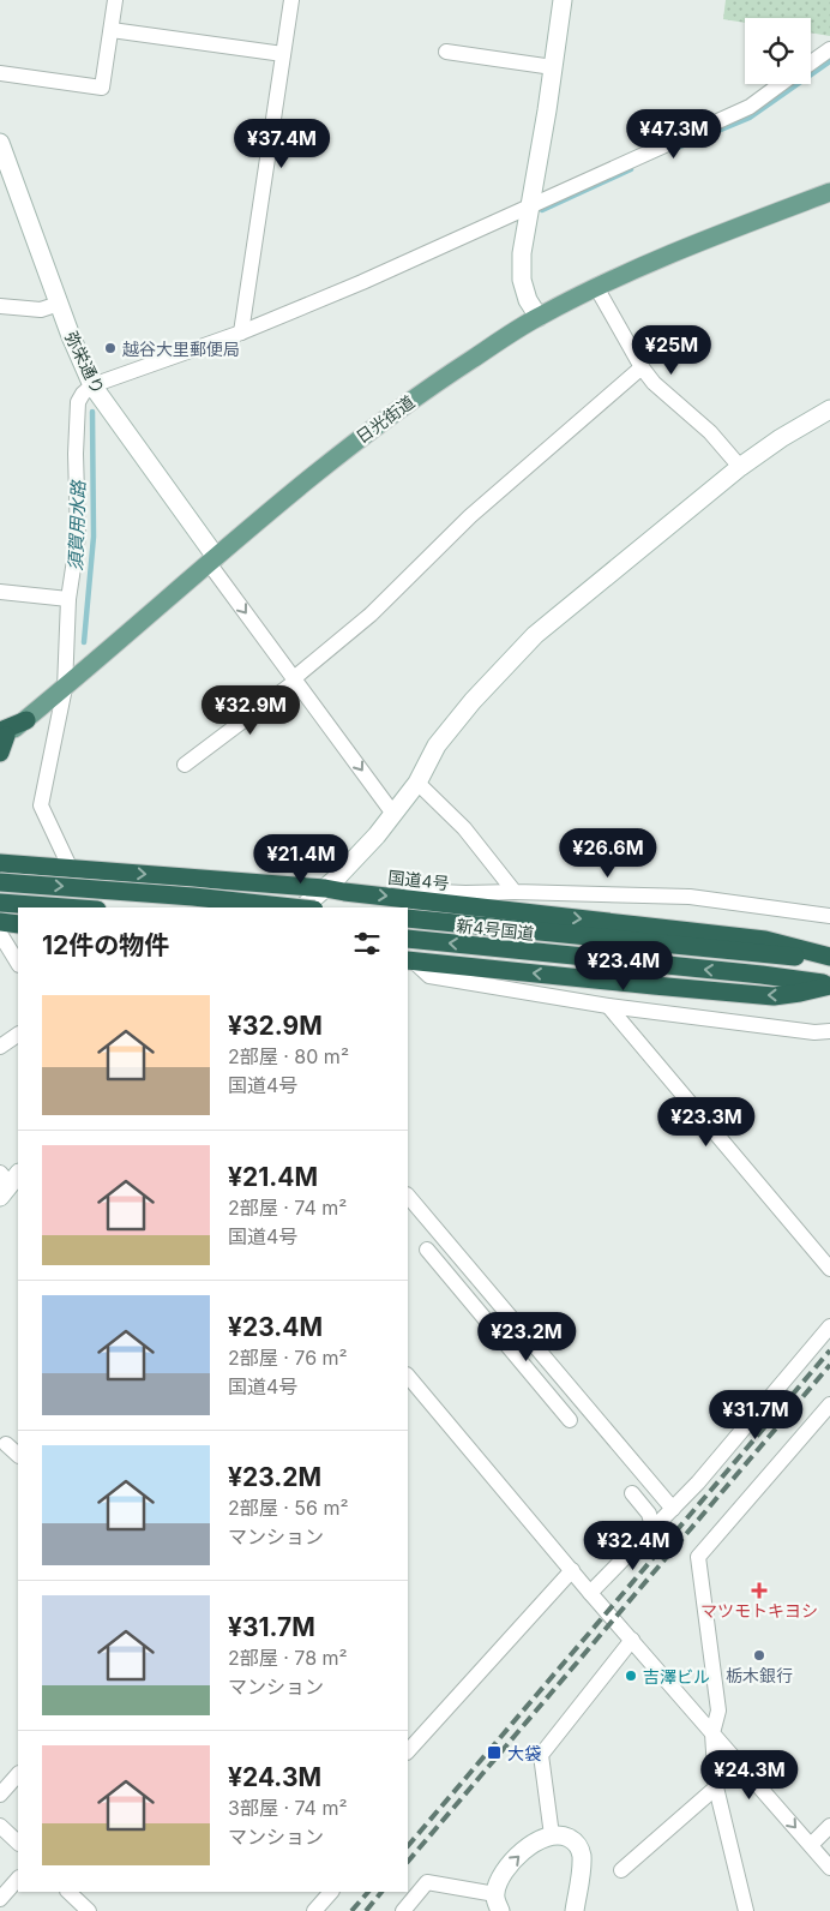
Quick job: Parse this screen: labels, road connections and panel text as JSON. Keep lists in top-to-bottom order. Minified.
{"streets":{"highway":["国道4号","新4号国道"],"main road":["日光街道"],"street":["弥栄通り"]},"crossings":[["弥栄通り","日光街道"],["国道4号","新4号国道"]],"water":["須賀用水路"],"places":{"other":["越谷大里郵便局","栃木銀行","吉澤ビル"],"health":["マツモトキヨシ"],"transit":["大袋"]},"page":{"price":["¥47.3M","¥37.4M","¥25M","¥32.9M","¥26.6M","¥21.4M","¥23.4M","¥23.3M","¥23.2M","¥31.7M","¥32.4M","¥24.3M"],"heading":"12件の物件","list":[{"name":"¥32.9M","note":"2部屋 · 80 m² · 国道4号"},{"name":"¥21.4M","note":"2部屋 · 74 m² · 国道4号"},{"name":"¥23.4M","note":"2部屋 · 76 m² · 国道4号"},{"name":"¥23.2M","note":"2部屋 · 56 m² · マンション"},{"name":"¥31.7M","note":"2部屋 · 78 m² · マンション"},{"name":"¥24.3M","note":"3部屋 · 74 m² · マンション"}]}}
